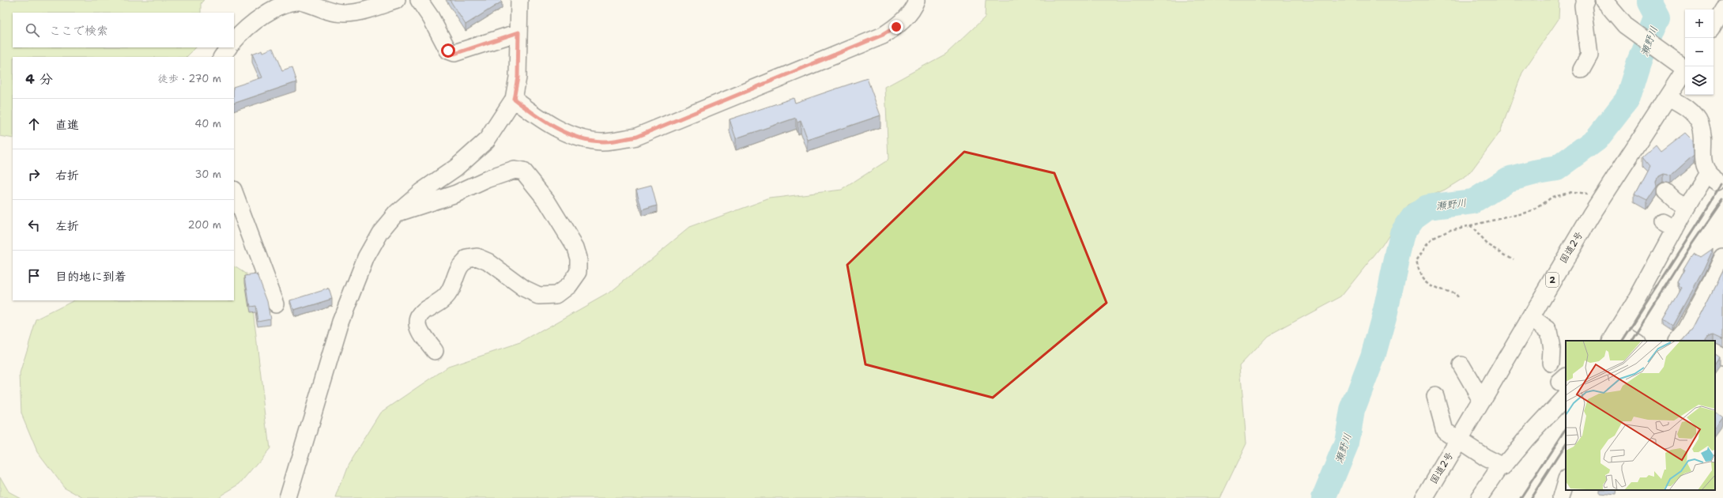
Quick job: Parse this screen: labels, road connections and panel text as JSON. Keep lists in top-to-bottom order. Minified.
{"streets":{"highway":["国道2号","2"]},"water":["瀬野川"],"page":{"map_buttons":["+","−"],"search":"ここで検索","heading":["4 分","徒歩 · 270 m"],"list":[["直進","40 m"],["右折","30 m"],["左折","200 m"],"目的地に到着"]}}
